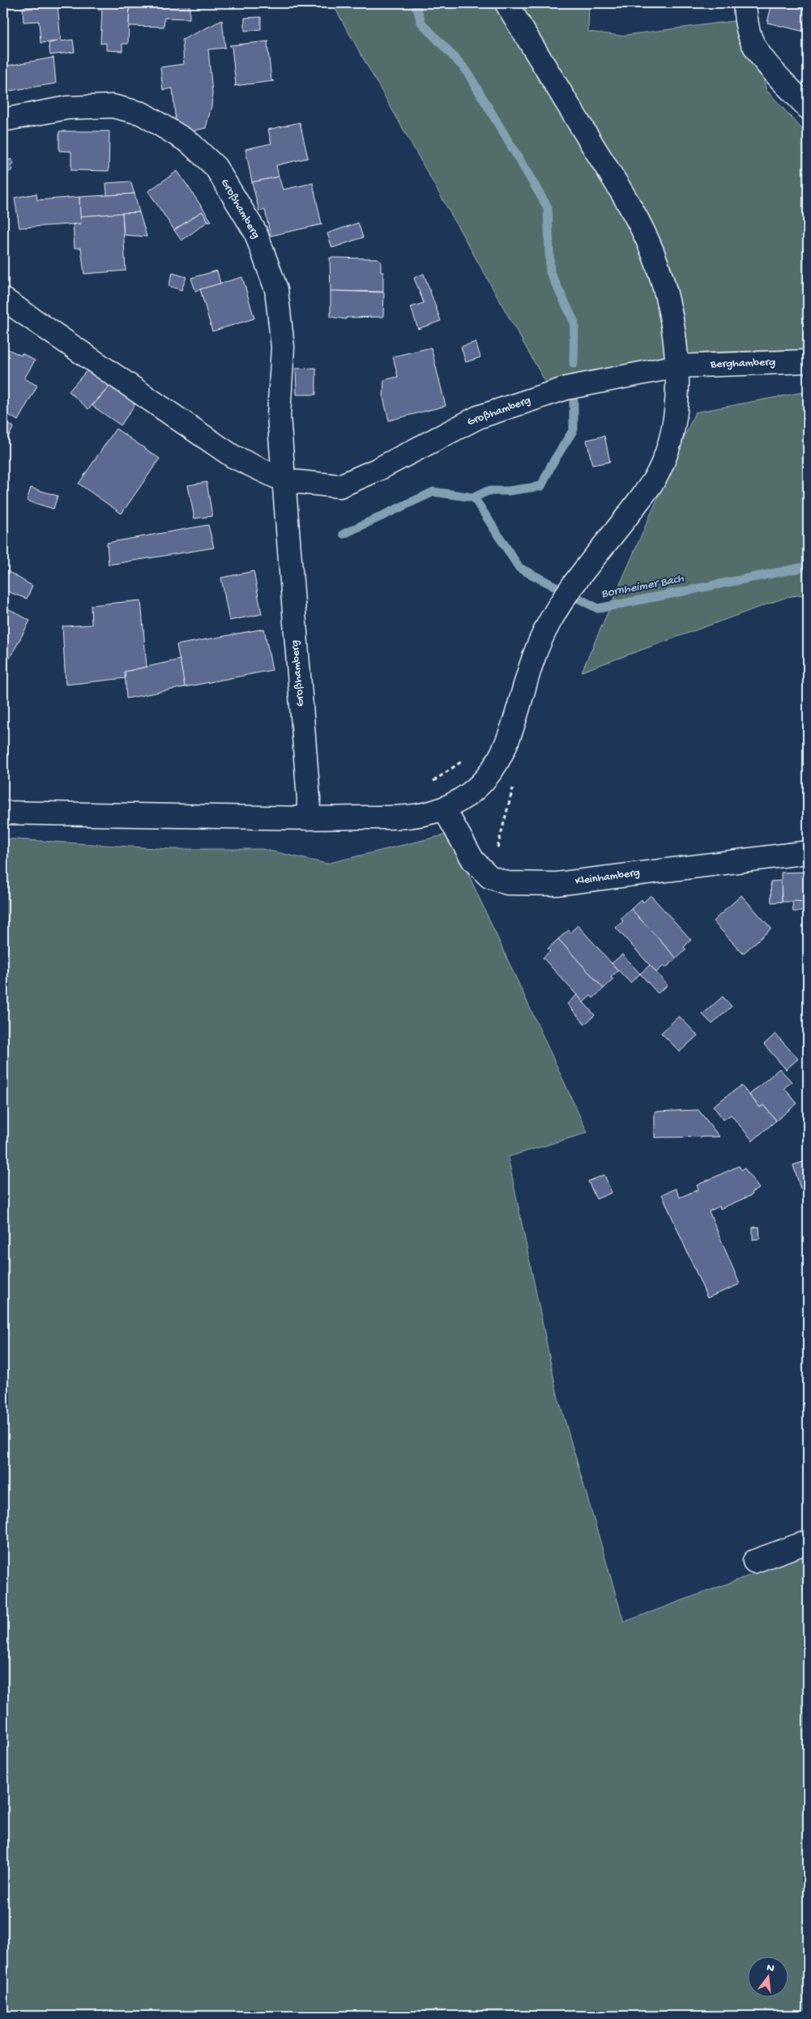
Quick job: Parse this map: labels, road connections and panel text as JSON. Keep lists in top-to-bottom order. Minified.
{"streets":{"street":["Großhamberg","Berghamberg","Kleinhamberg"]},"crossings":[["Großhamberg","Berghamberg"]],"water":["Bornheimer Bach"],"north":"top"}
